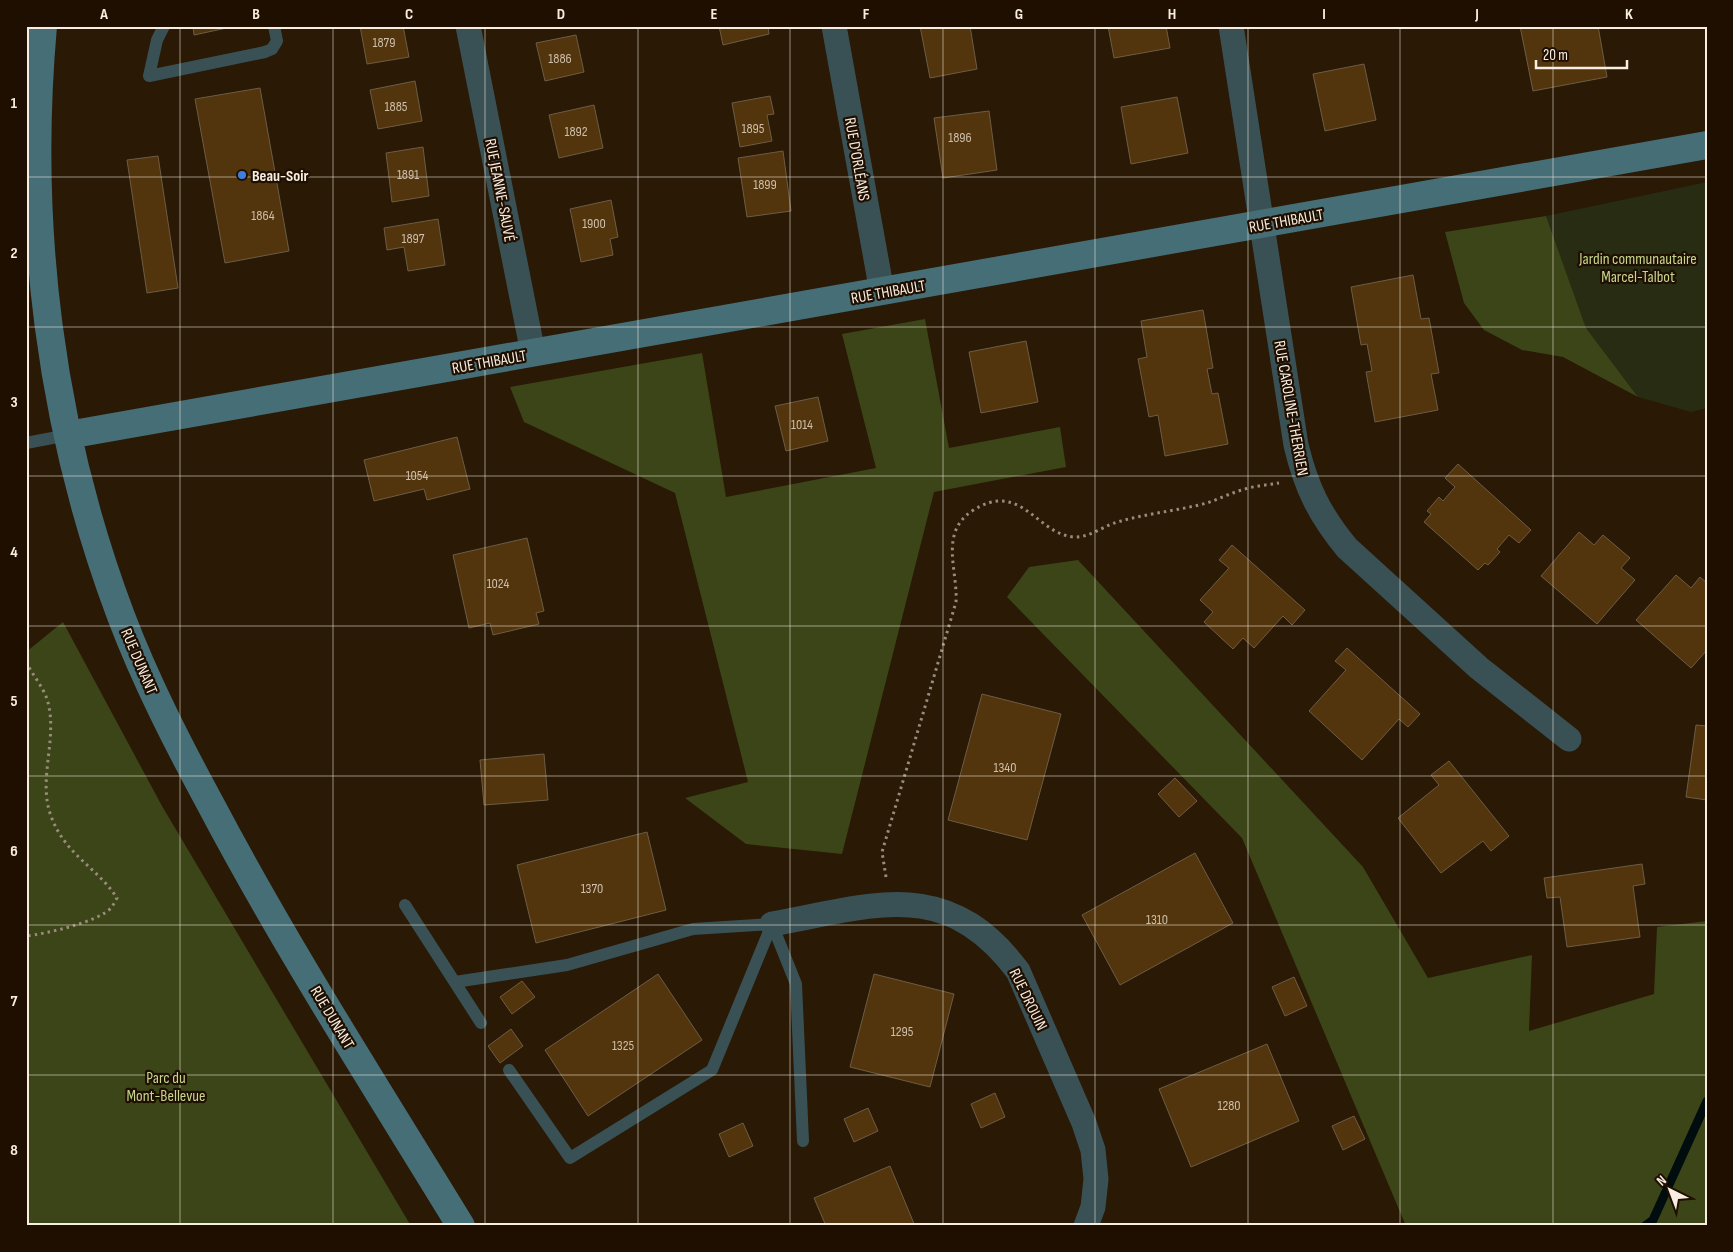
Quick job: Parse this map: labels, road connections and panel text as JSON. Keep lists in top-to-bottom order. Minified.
{"streets":{"street":["RUE D'ORLÉANS","RUE JEANNE-SAUVÉ","RUE THIBAULT","RUE CAROLINE-THERRIEN","RUE DUNANT","RUE DROUIN"]},"crossings":[["RUE D'ORLÉANS","RUE THIBAULT"],["RUE JEANNE-SAUVÉ","RUE THIBAULT"],["RUE THIBAULT","RUE CAROLINE-THERRIEN"],["RUE THIBAULT","RUE DUNANT"]],"parks":["Jardin communautaire Marcel-Talbot","Parc du Mont-Bellevue"],"places":["Beau-Soir"],"house_numbers":["1879","1886","1885","1895","1892","1896","1891","1899","1864","1900","1897","1014","1054","1024","1340","1370","1310","1295","1325","1280"],"scale_bar":"20 m","north":"top left","grid":{"columns":["A","B","C","D","E","F","G","H","I","J","K"],"rows":["1","2","3","4","5","6","7","8"]}}
